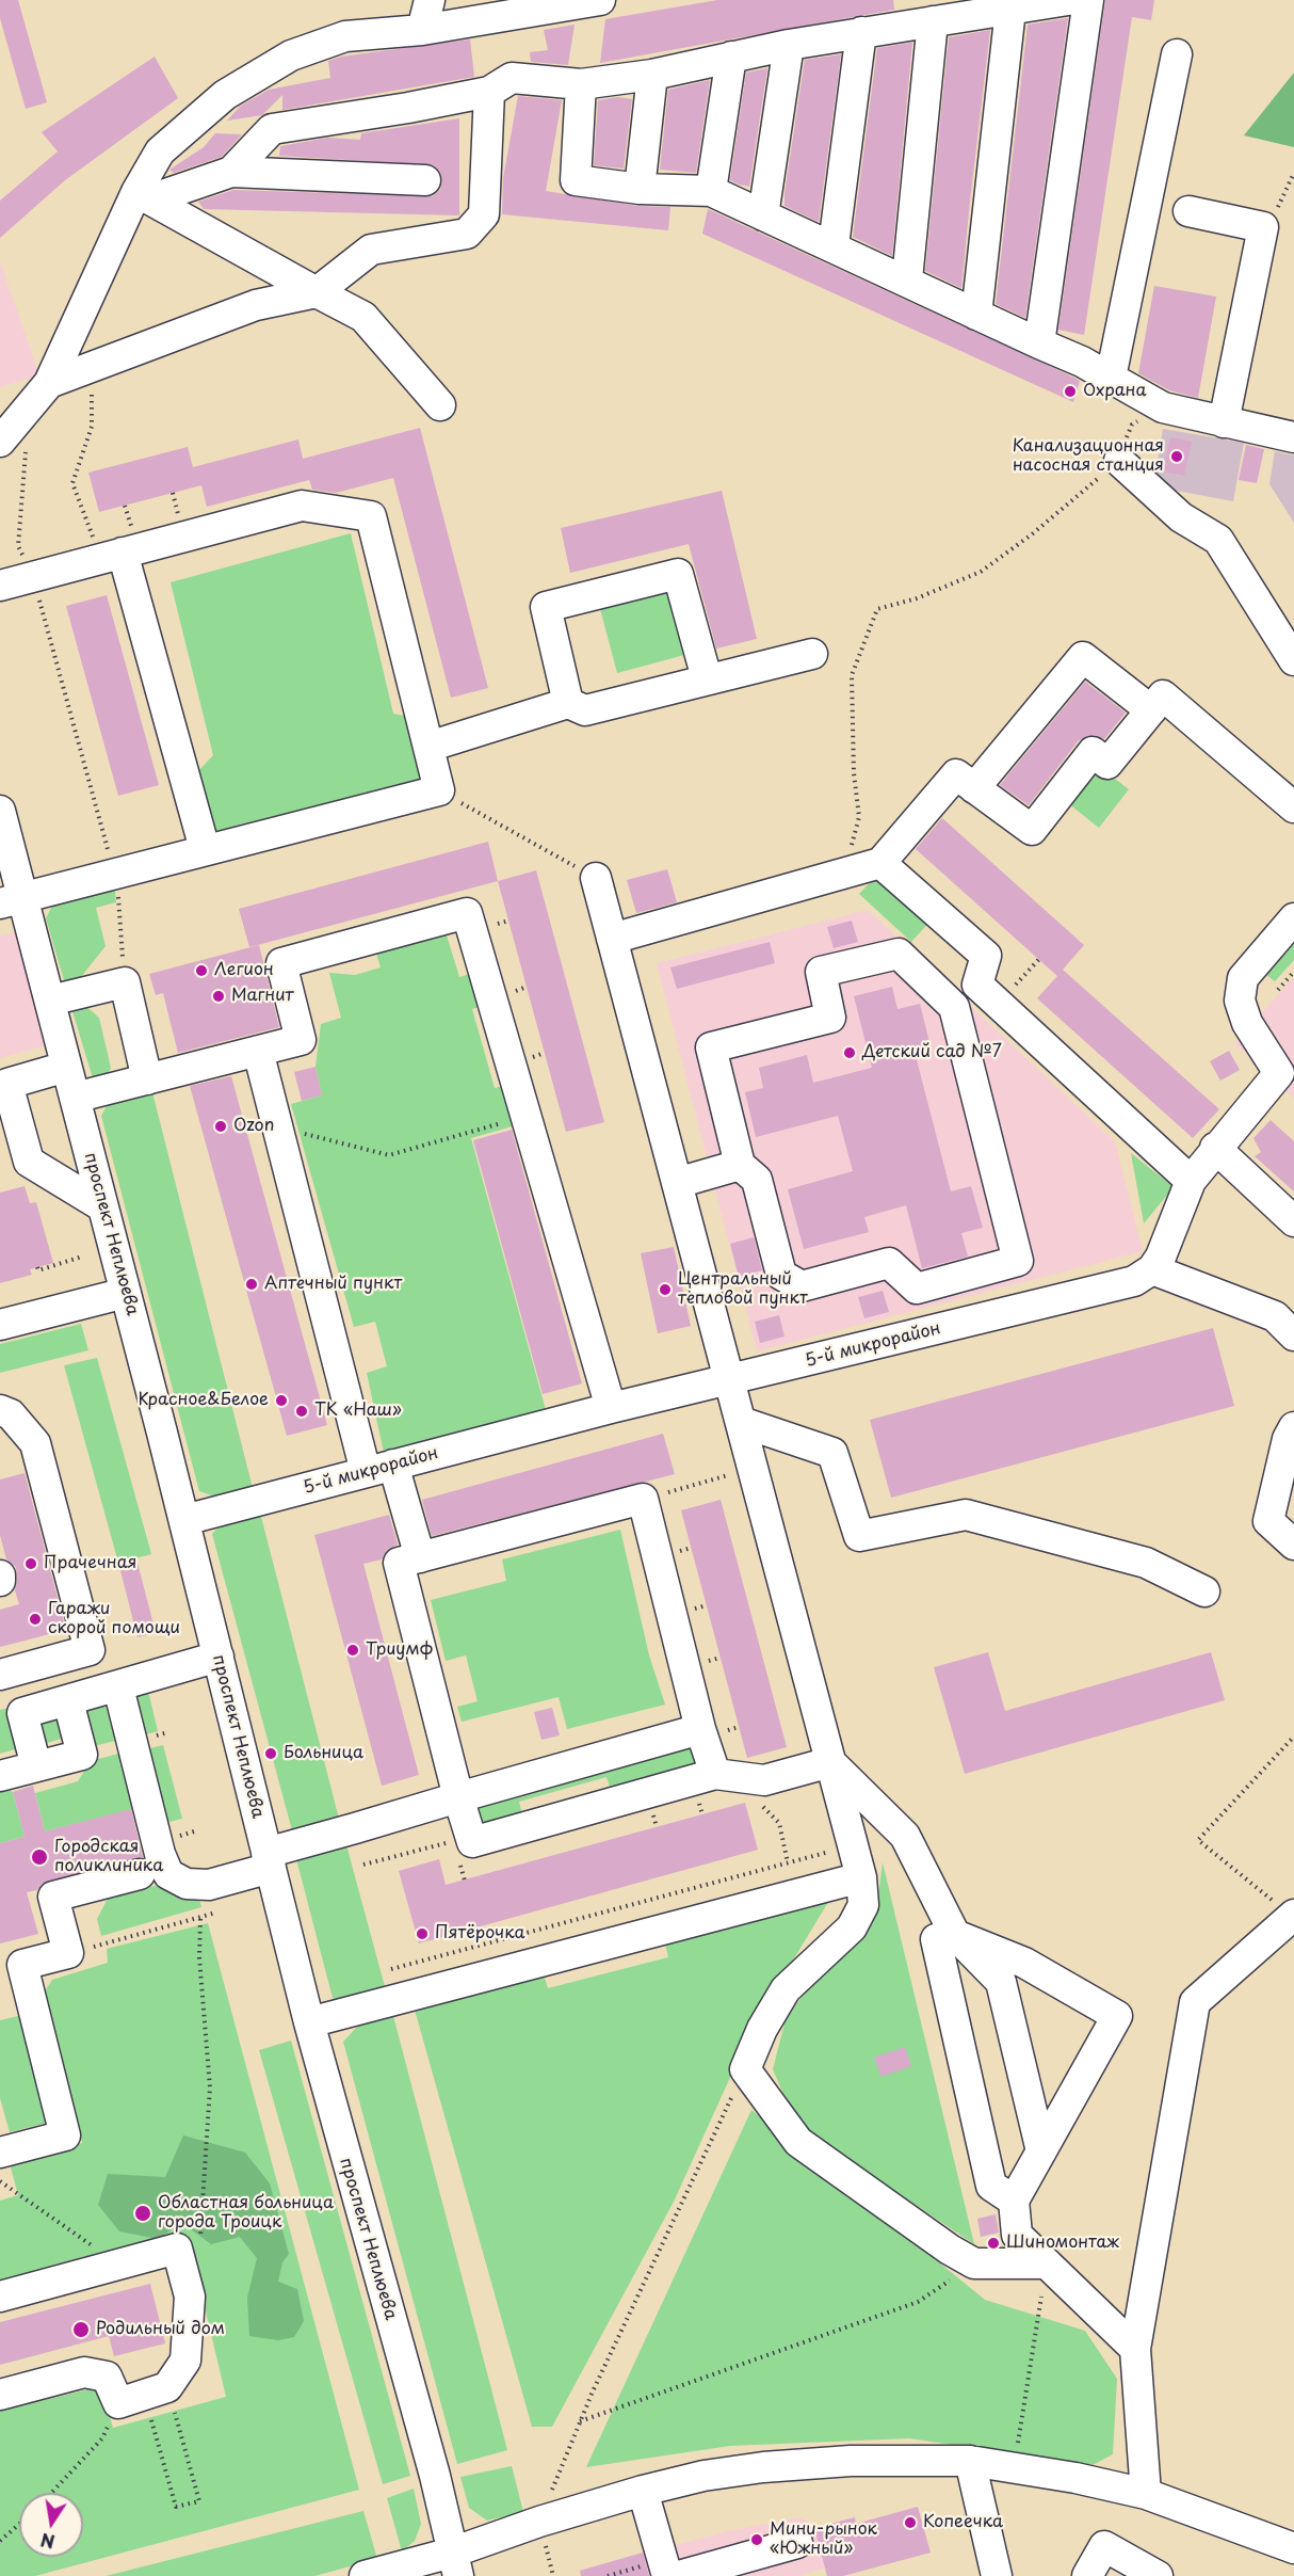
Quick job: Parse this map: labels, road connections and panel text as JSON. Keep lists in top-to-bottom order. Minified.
{"streets":{"street":["проспект Неплюева","5-й микрорайон"]},"crossings":[["проспект Неплюева","5-й микрорайон"]],"places":["Охрана","Канализационная насосная станция","Легион","Магнит","Детский сад №7","Ozon","Аптечный пункт","Центральный тепловой пункт","Красное&Белое","ТК «Наш»","Прачечная","Гаражи скорой помощи","Триумф","Больница","Городская поликлиника","Пятёрочка","Областная больница города Троицк","Шиномонтаж","Родильный дом","Копеечка","Мини-рынок «Южный»"],"north":"bottom"}
